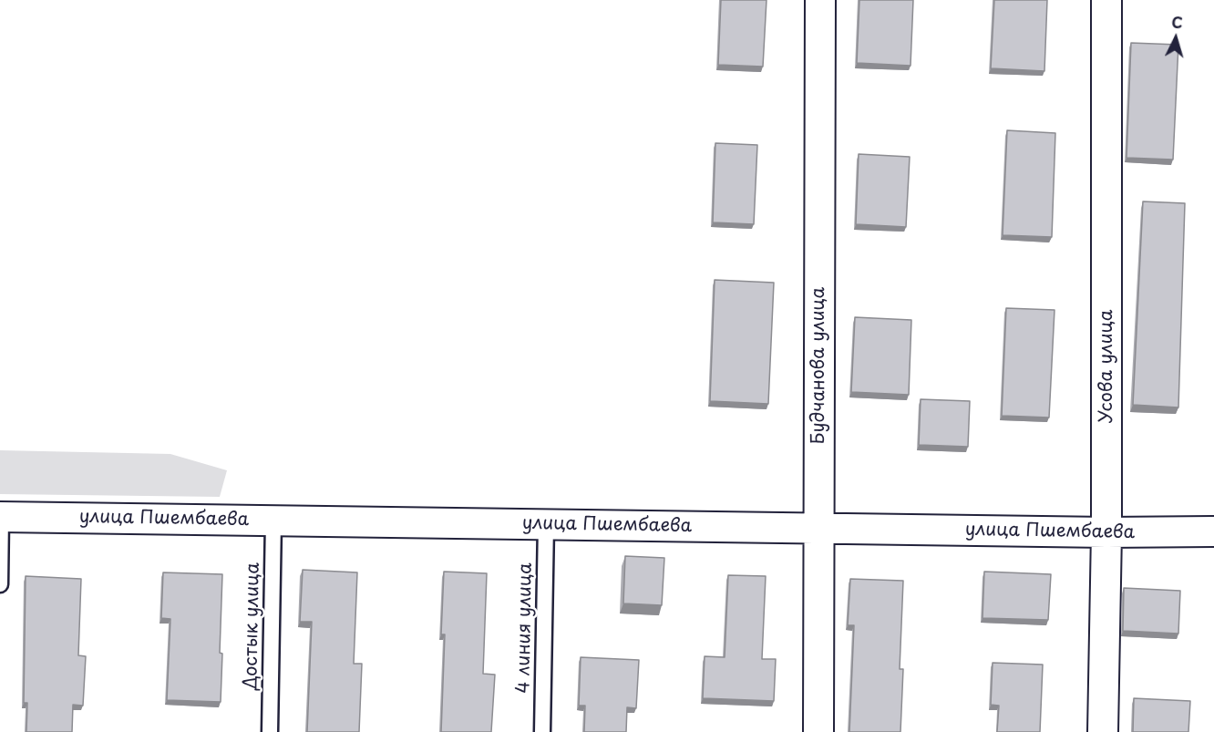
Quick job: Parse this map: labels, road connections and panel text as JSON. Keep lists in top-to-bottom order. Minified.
{"streets":{"street":["Будчанова улица","Усова улица","улица Пшембаева"],"lane":["Достык улица","4 линия улица"]},"crossings":[["Будчанова улица","улица Пшембаева"],["Усова улица","улица Пшембаева"],["улица Пшембаева","Достык улица"],["улица Пшембаева","4 линия улица"]],"north":"top"}
